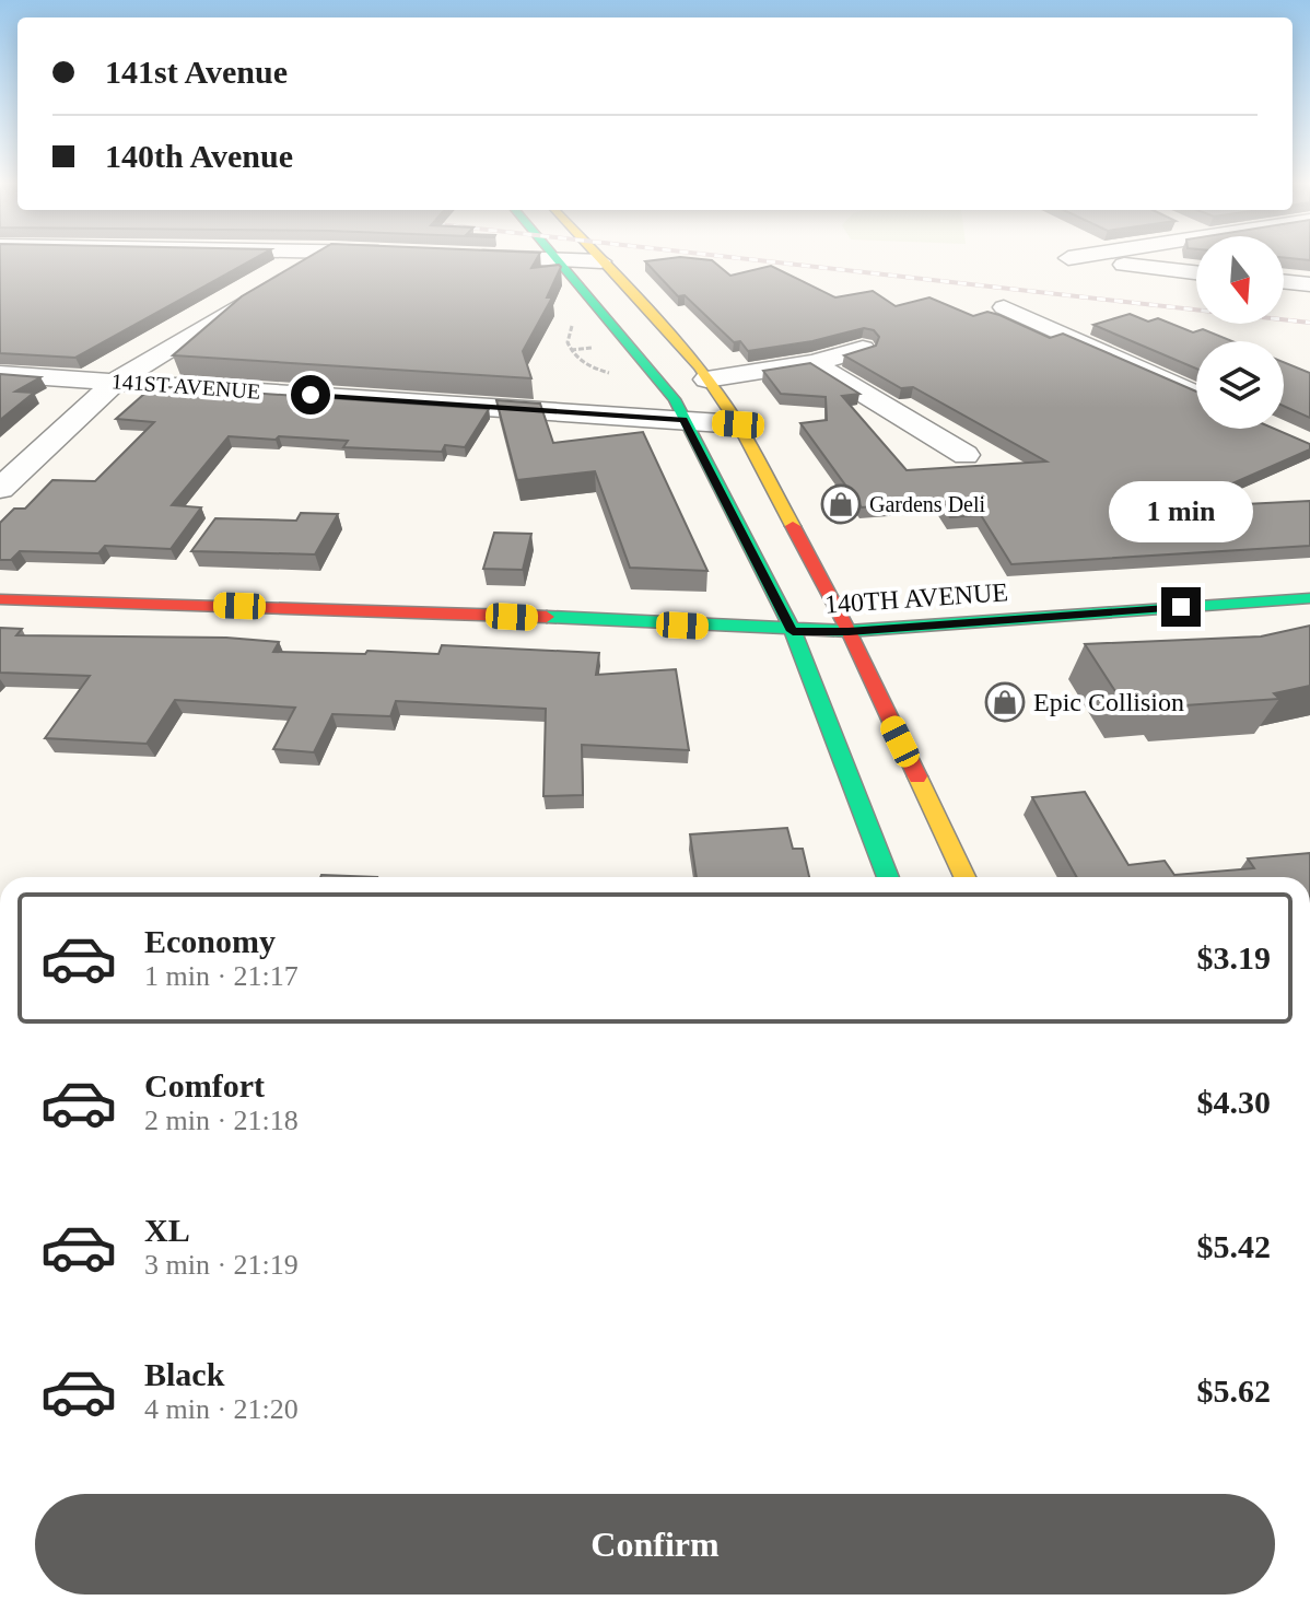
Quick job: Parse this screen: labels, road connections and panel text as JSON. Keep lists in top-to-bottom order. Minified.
{"streets":{"main road":["140TH AVENUE"],"street":["141ST AVENUE"]},"places":{"shop":["Gardens Deli","Epic Collision"]},"north":"bottom","page":{"banner":["141st Avenue","140th Avenue"],"bubble":"1 min","list":[{"name":"Economy","note":"1 min · 21:17","value":"$3.19"},{"name":"Comfort","note":"2 min · 21:18","value":"$4.30"},{"name":"XL","note":"3 min · 21:19","value":"$5.42"},{"name":"Black","note":"4 min · 21:20","value":"$5.62"}],"buttons":"Confirm"}}
